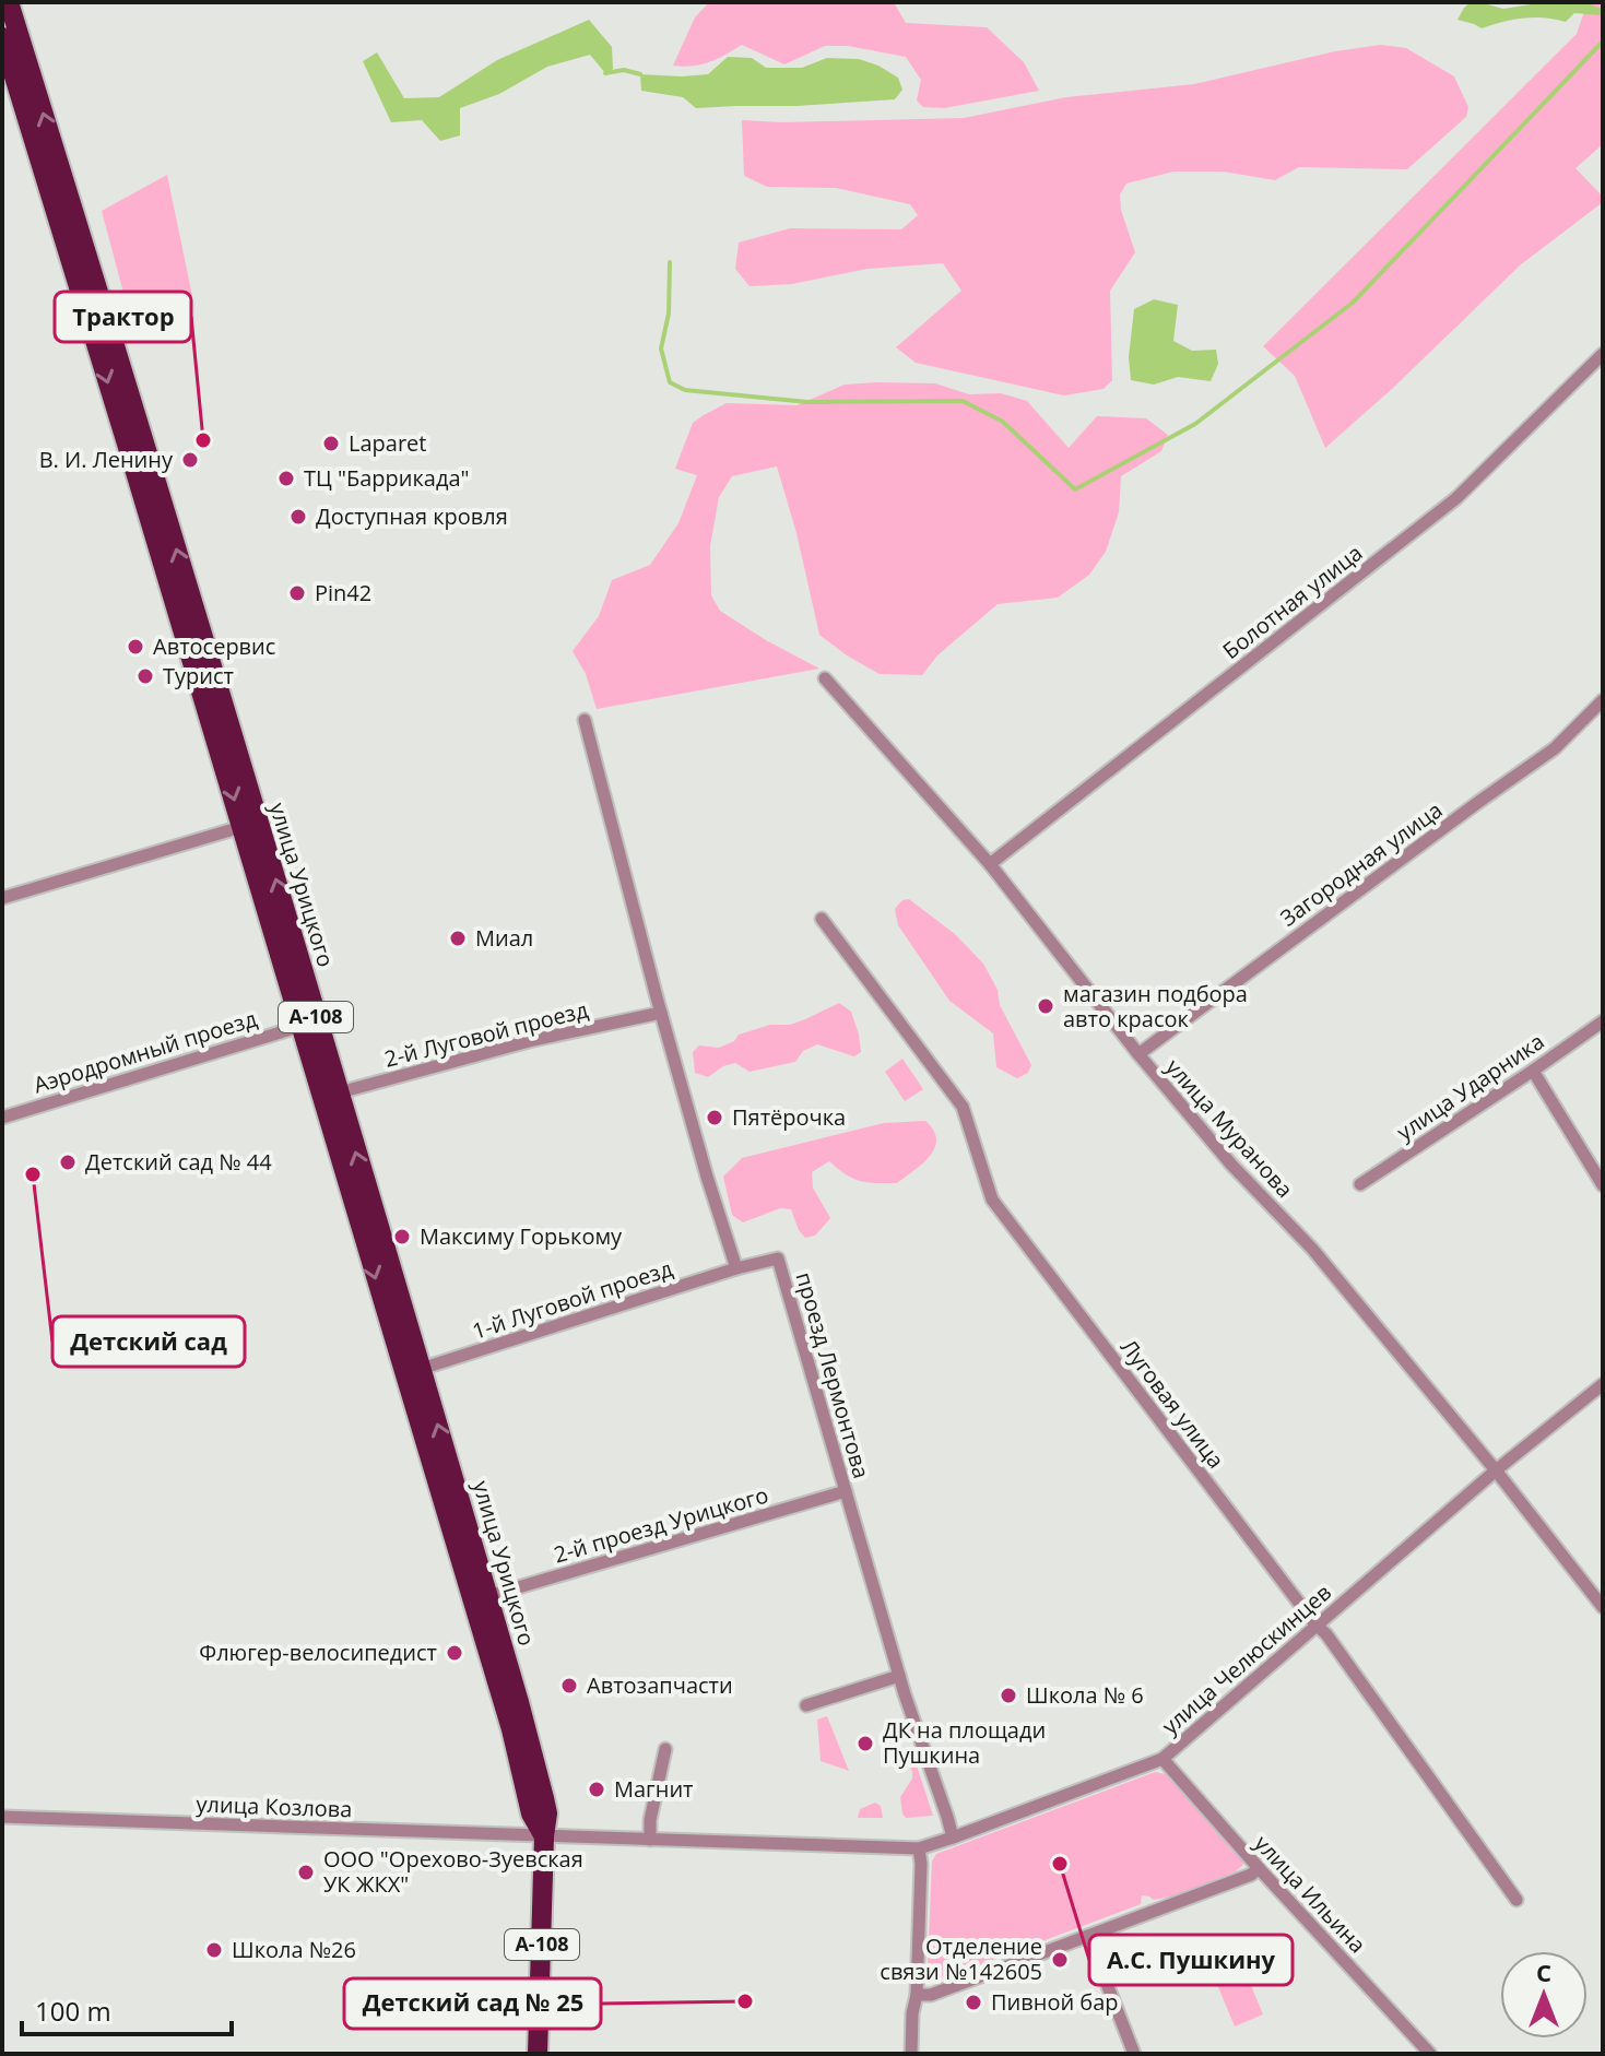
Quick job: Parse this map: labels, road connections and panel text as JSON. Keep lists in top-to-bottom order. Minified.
{"streets":{"highway":["улица Урицкого","А-108"],"street":["Болотная улица","Загородная улица","2-й Луговой проезд","Аэродромный проезд","улица Ударника","улица Муранова","1-й Луговой проезд","проезд Лермонтова","Луговая улица","2-й проезд Урицкого","улица Челюскинцев","улица Козлова","улица Ильина"]},"crossings":[["Болотная улица","улица Муранова"],["Загородная улица","улица Муранова"],["улица Урицкого","А-108"],["улица Урицкого","2-й Луговой проезд"],["улица Урицкого","Аэродромный проезд"],["улица Урицкого","1-й Луговой проезд"],["улица Урицкого","2-й проезд Урицкого"],["улица Урицкого","улица Челюскинцев"],["улица Урицкого","улица Козлова"],["улица Муранова","улица Челюскинцев"],["1-й Луговой проезд","проезд Лермонтова"],["проезд Лермонтова","2-й проезд Урицкого"],["проезд Лермонтова","улица Челюскинцев"],["Луговая улица","улица Челюскинцев"],["улица Челюскинцев","улица Козлова"],["улица Челюскинцев","улица Ильина"]],"places":["Трактор","Laparet","В. И. Ленину","ТЦ \"Баррикада\"","Доступная кровля","Pin42","Автосервис","Турист","Миал","магазин подбора авто красок","Пятёрочка","Детский сад № 44","Детский сад","Максиму Горькому","Флюгер-велосипедист","Автозапчасти","Школа № 6","ДК на площади Пушкина","Магнит","А.С. Пушкину","ООО \"Орехово-Зуевская УК ЖКХ\"","Школа №26","Отделение связи №142605","Детский сад № 25","Пивной бар"],"scale_bar":"100 m","north":"top"}
